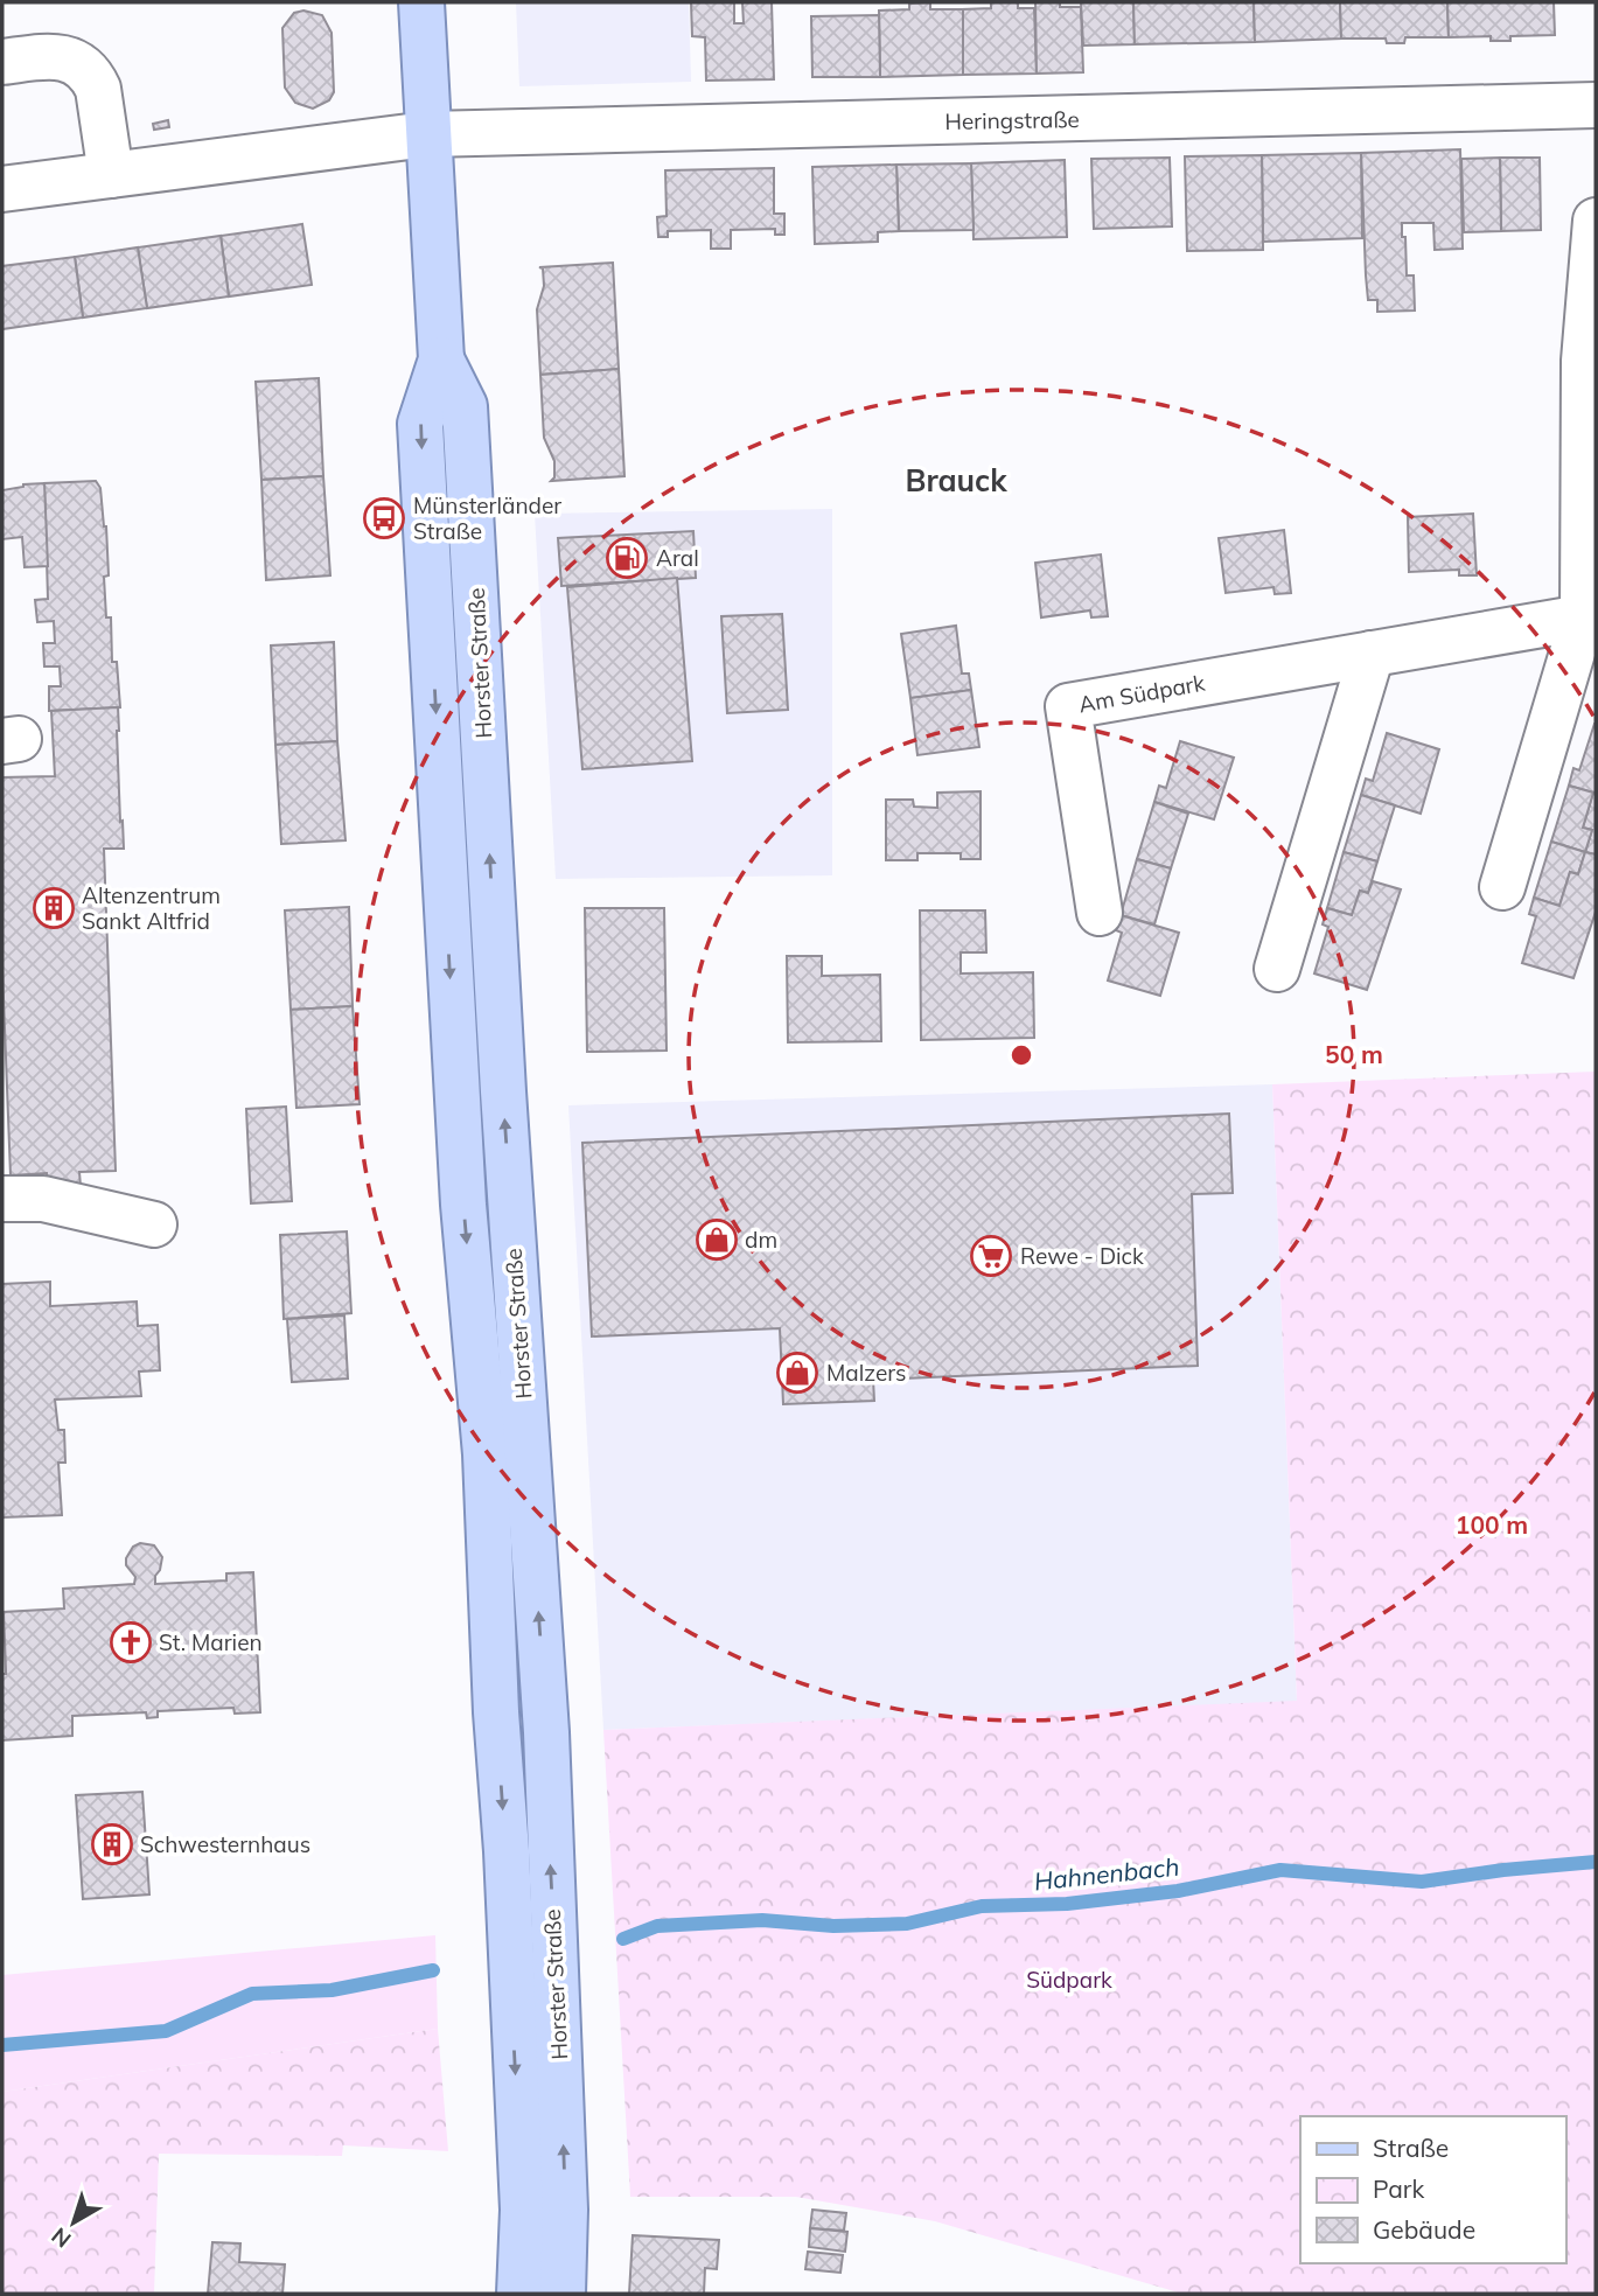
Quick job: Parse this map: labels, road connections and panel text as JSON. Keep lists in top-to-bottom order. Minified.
{"streets":{"main road":["Horster Straße"],"street":["Heringstraße","Am Südpark"]},"crossings":[["Heringstraße","Horster Straße"]],"districts":["Brauck"],"water":["Hahnenbach"],"parks":["Südpark"],"places":{"bus stop":["Münsterländer Straße"],"fuel station":["Aral"],"building":["Altenzentrum Sankt Altfrid","Schwesternhaus"],"shop":["dm","Malzers"],"supermarket":["Rewe - Dick"],"church":["St. Marien"]},"legend":["Straße","Park","Gebäude"],"north":"bottom left","rings":["50 m","100 m"]}
